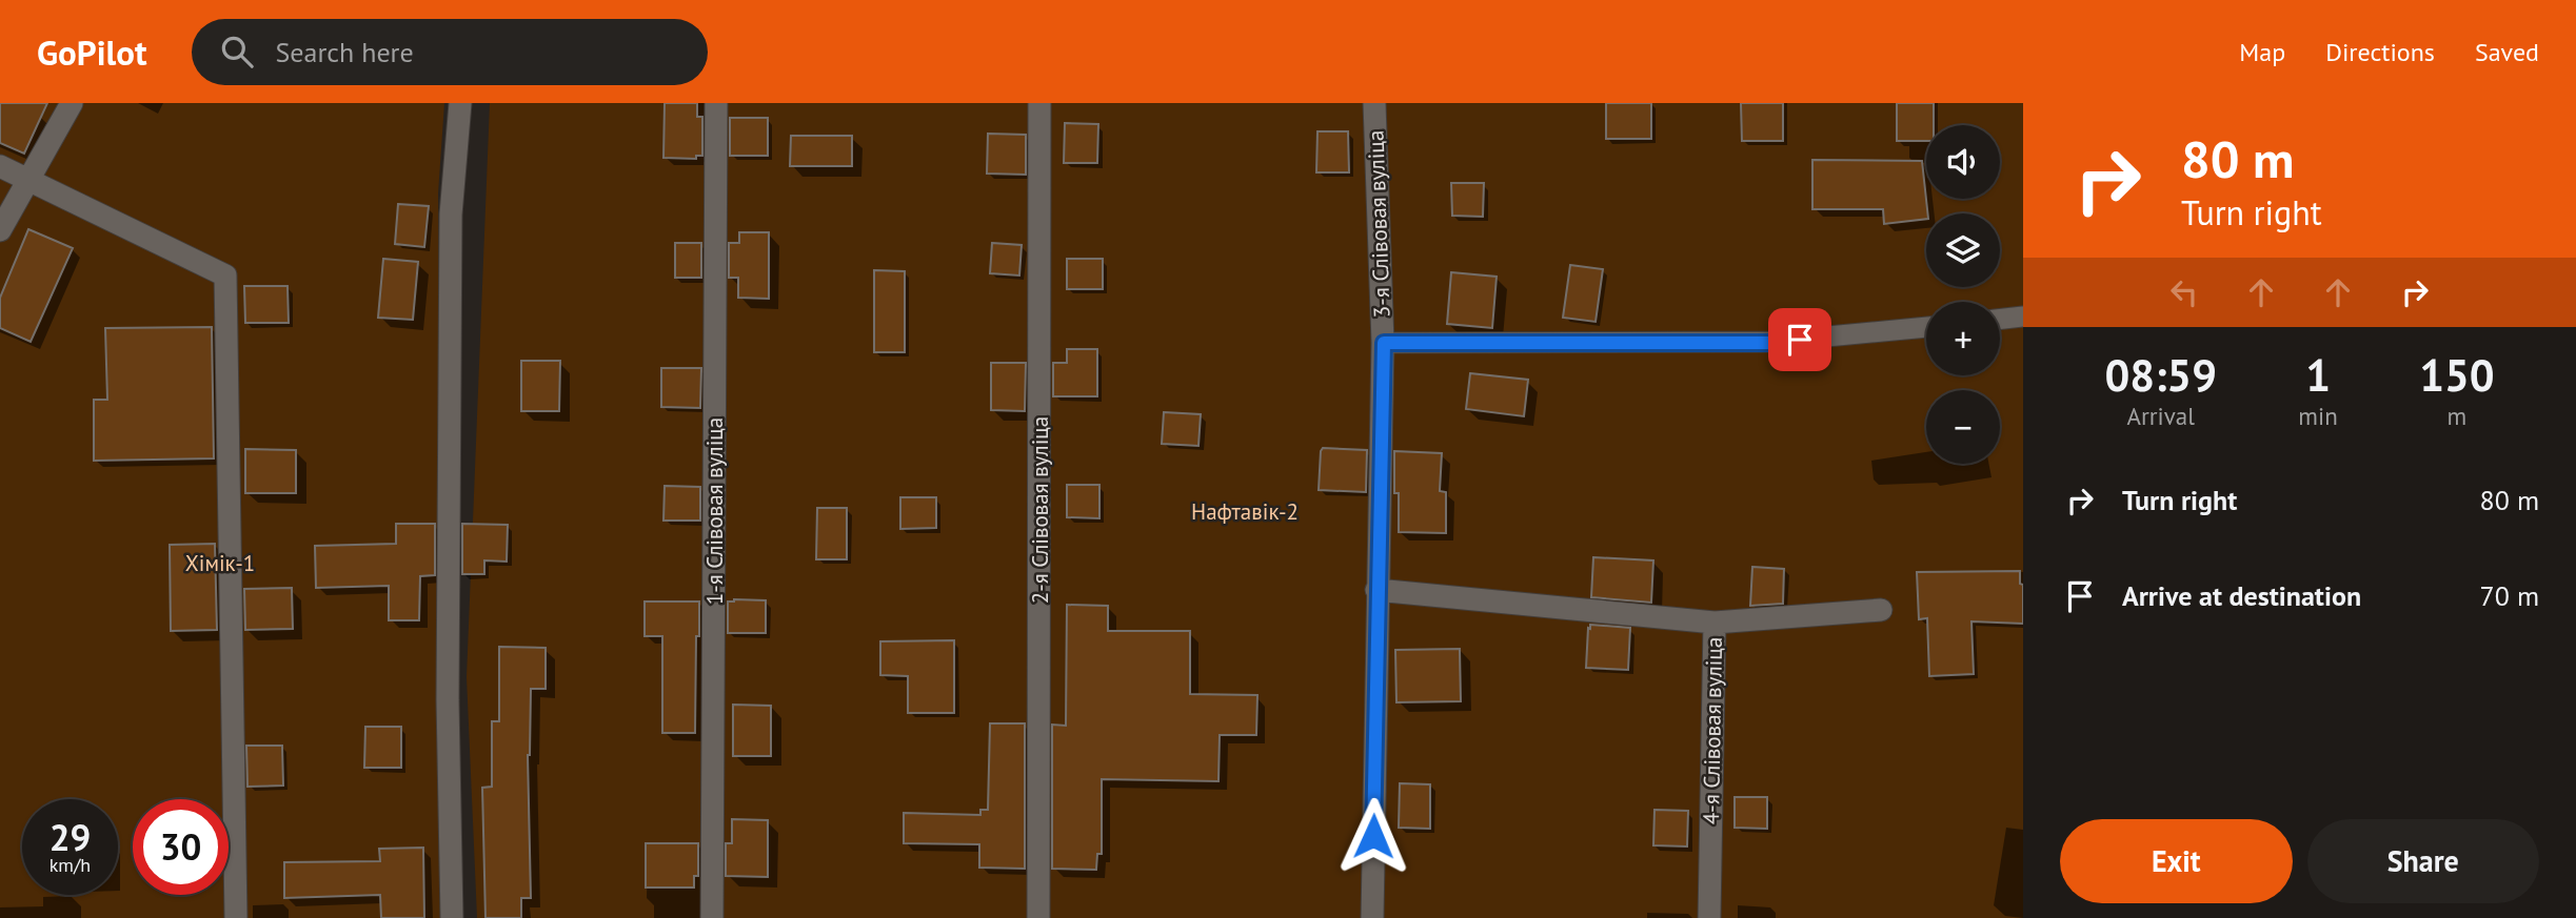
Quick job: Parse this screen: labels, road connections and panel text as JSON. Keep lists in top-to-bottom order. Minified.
{"streets":{"street":["3-я Слівовая вуліца","2-я Слівовая вуліца","1-я Слівовая вуліца","4-я Слівовая вуліца"]},"parks":["Нафтавік-2","Хімік-1"],"page":{"header":"GoPilot","search":"Search here","nav":["Map","Directions","Saved"],"turn":["80 m","Turn right"],"map_buttons":["+","−"],"eta":["08:59","Arrival","1","min","150","m"],"list":[{"name":"Turn right","value":"80 m"},{"name":"Arrive at destination","value":"70 m"}],"speed":"29 km/h","limit":"30","buttons":["Exit","Share"]}}
